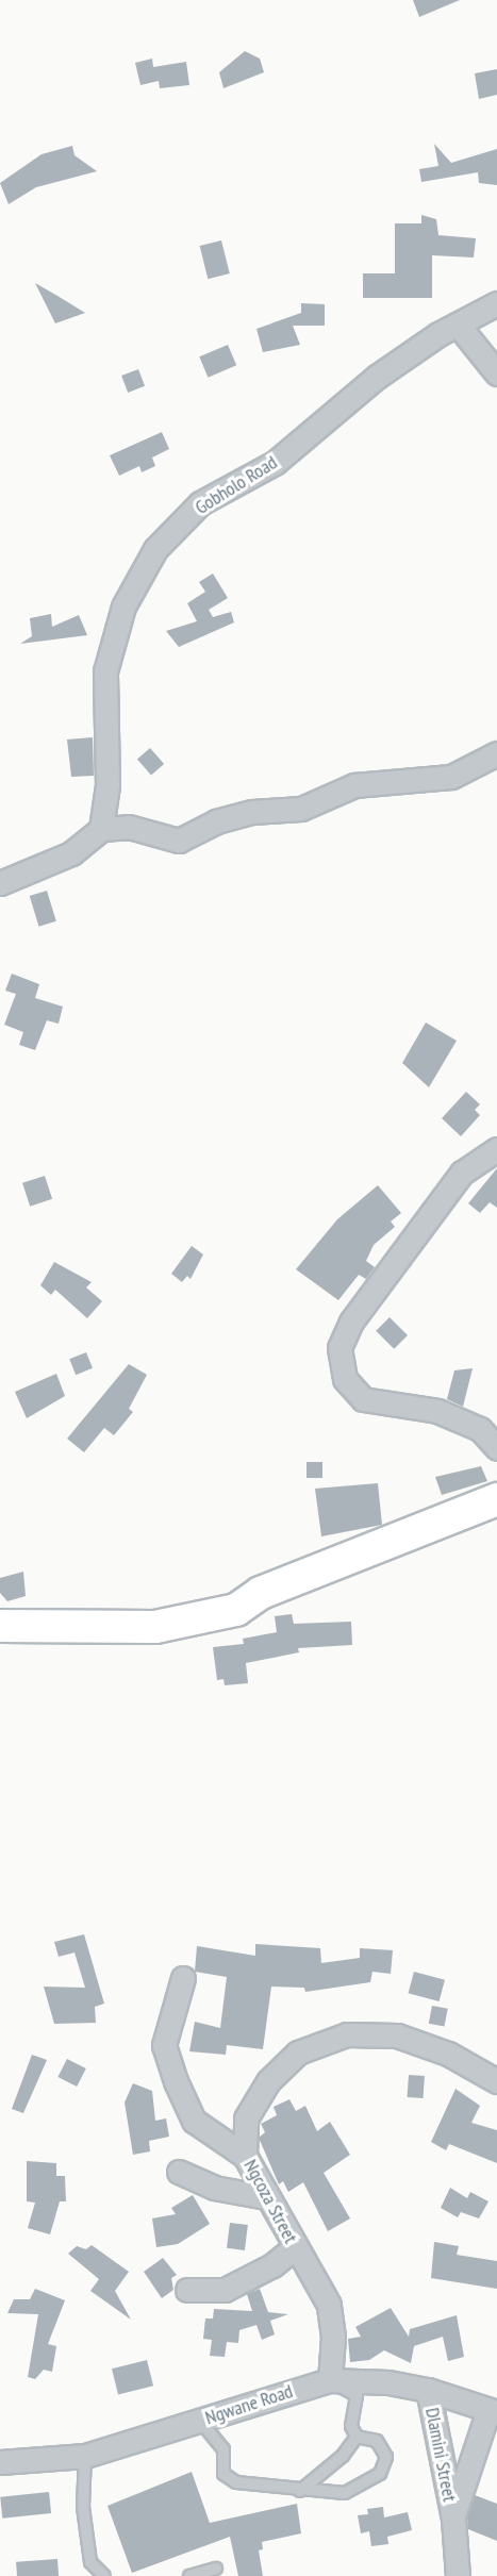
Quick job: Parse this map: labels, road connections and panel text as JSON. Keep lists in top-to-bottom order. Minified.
{"streets":{"street":["Gobholo Road","Ngcoza Street","Ngwane Road","Dlamini Street"]},"crossings":[["Ngcoza Street","Ngwane Road"],["Ngwane Road","Dlamini Street"]]}
